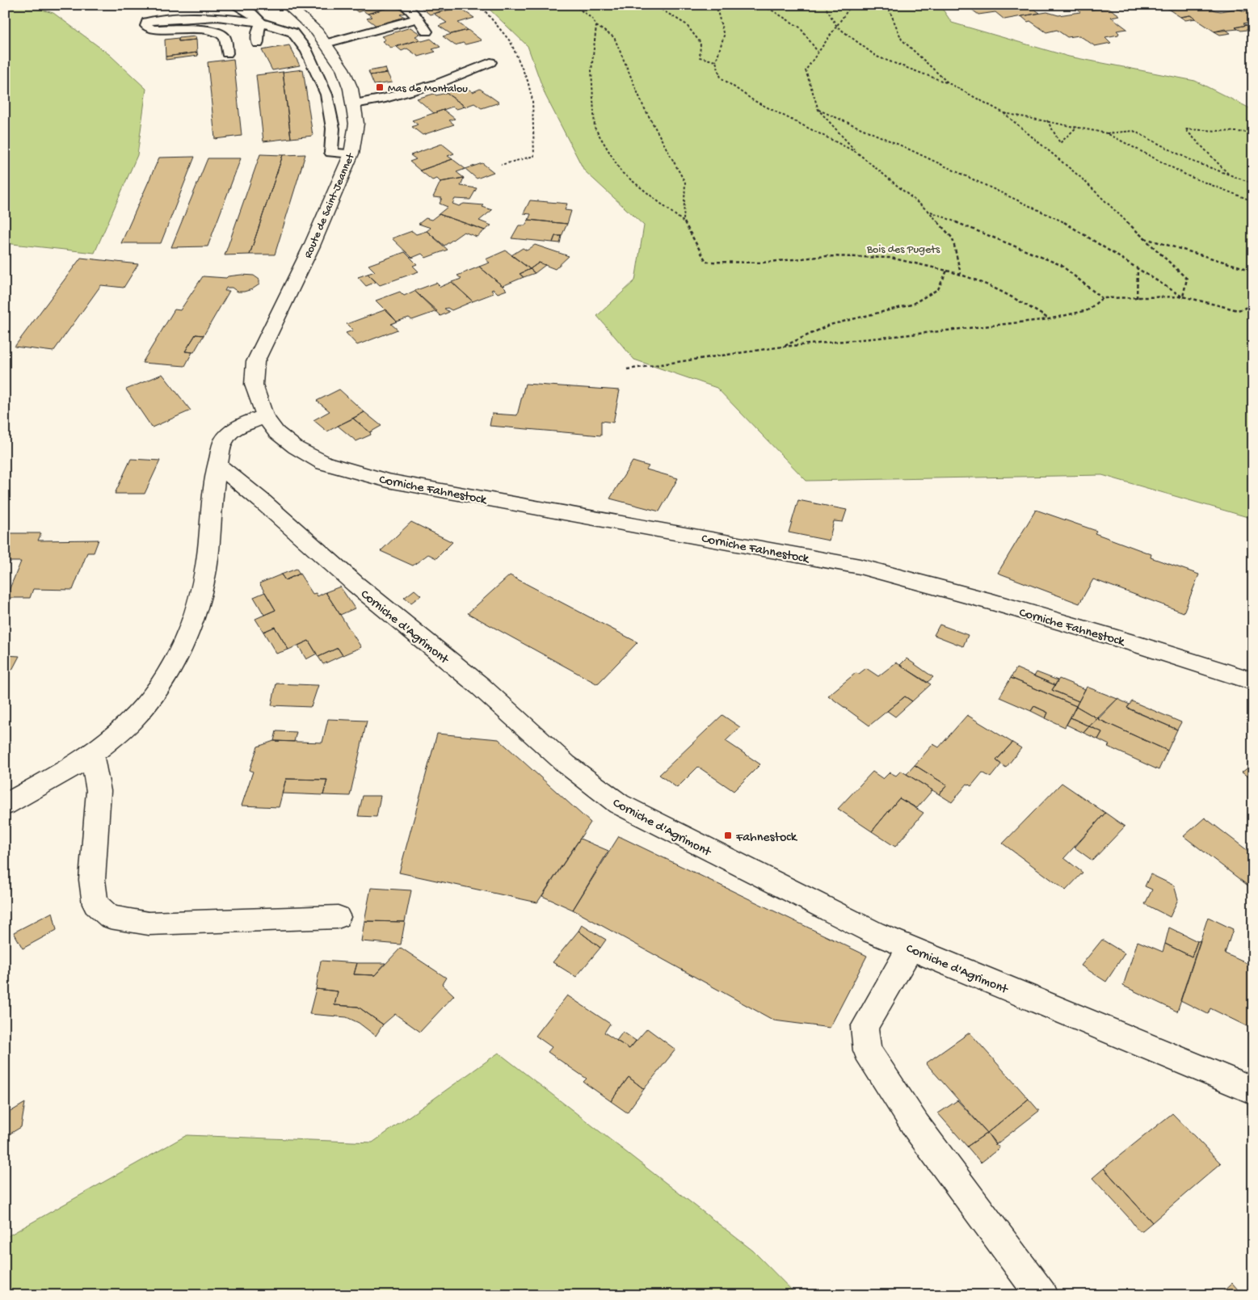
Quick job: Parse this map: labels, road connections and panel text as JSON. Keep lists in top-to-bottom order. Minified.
{"streets":{"street":["Route de Saint-Jeannet","Corniche Fahnestock","Corniche d'Agrimont"]},"crossings":[["Route de Saint-Jeannet","Corniche Fahnestock"]],"parks":["Bois des Pugets"],"places":{"transit":["Mas de Montalou","Fahnestock"]}}
